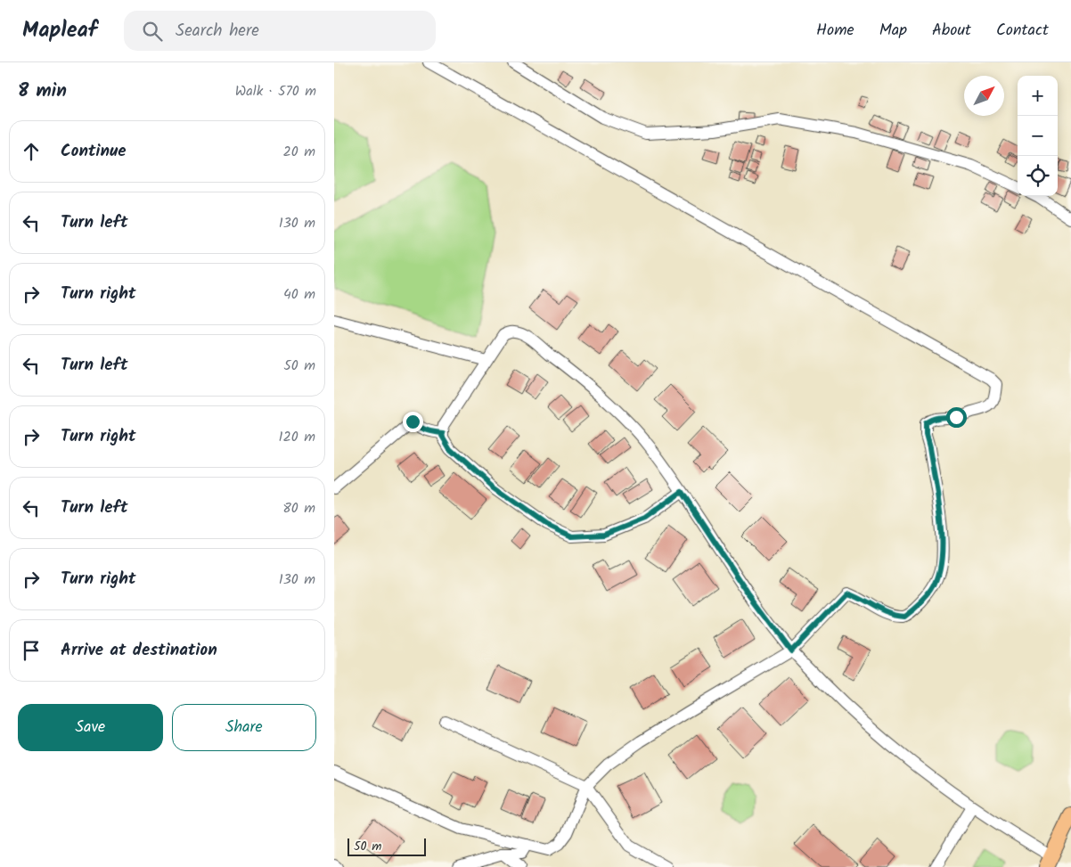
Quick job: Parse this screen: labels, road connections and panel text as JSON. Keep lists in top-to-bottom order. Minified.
{"scale_bar":"50 m","north":"top right","page":{"header":"Mapleaf","search":"Search here","nav":["Home","Map","About","Contact"],"heading":["8 min","Walk · 570 m"],"map_buttons":["+","−"],"list":[["Continue","20 m"],["Turn left","130 m"],["Turn right","40 m"],["Turn left","50 m"],["Turn right","120 m"],["Turn left","80 m"],["Turn right","130 m"],"Arrive at destination"],"buttons":["Save","Share"],"scale":"50 m"}}
